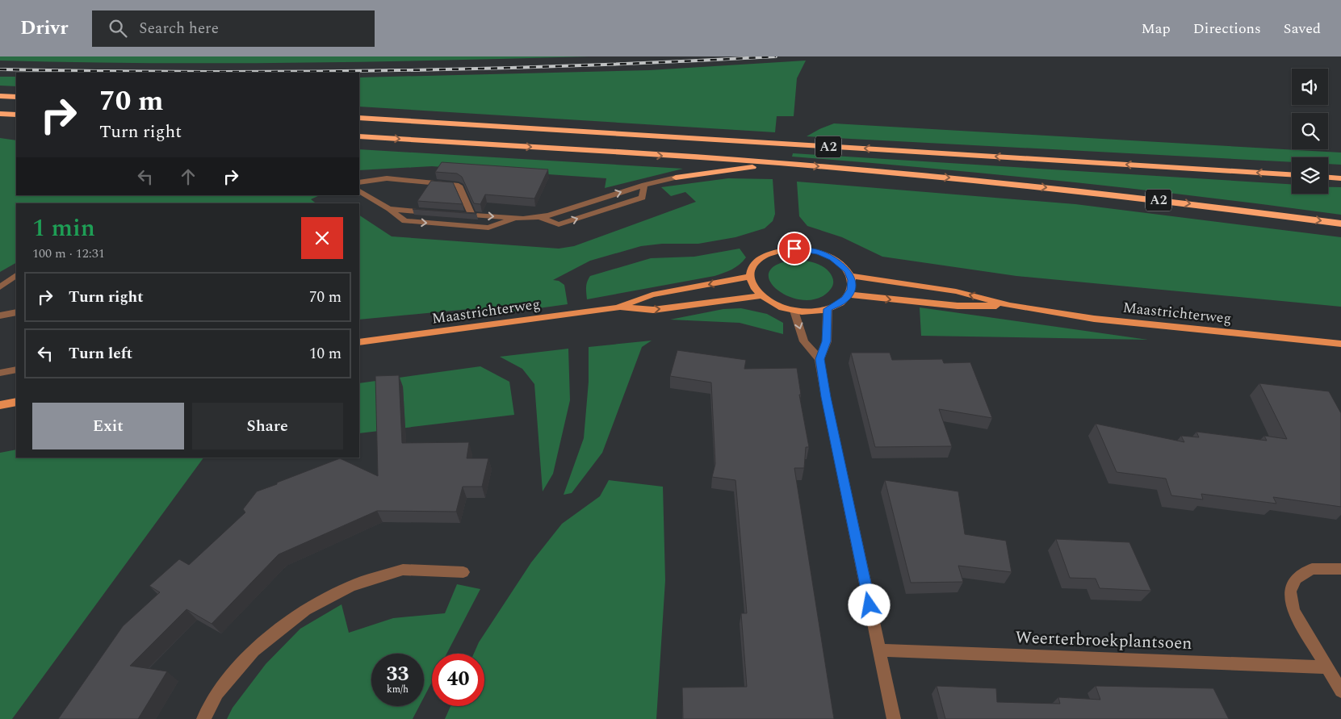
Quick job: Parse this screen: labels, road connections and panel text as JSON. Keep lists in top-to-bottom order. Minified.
{"streets":{"highway":["A2"],"main road":["Maastrichterweg"],"street":["Weerterbroekplantsoen"]},"page":{"header":"Drivr","search":"Search here","nav":["Map","Directions","Saved"],"turn":["70 m","Turn right"],"heading":["1 min","100 m · 12:31"],"list":[{"name":"Turn right","value":"70 m"},{"name":"Turn left","value":"10 m"}],"buttons":["Exit","Share"],"speed":"33 km/h","limit":"40"}}
